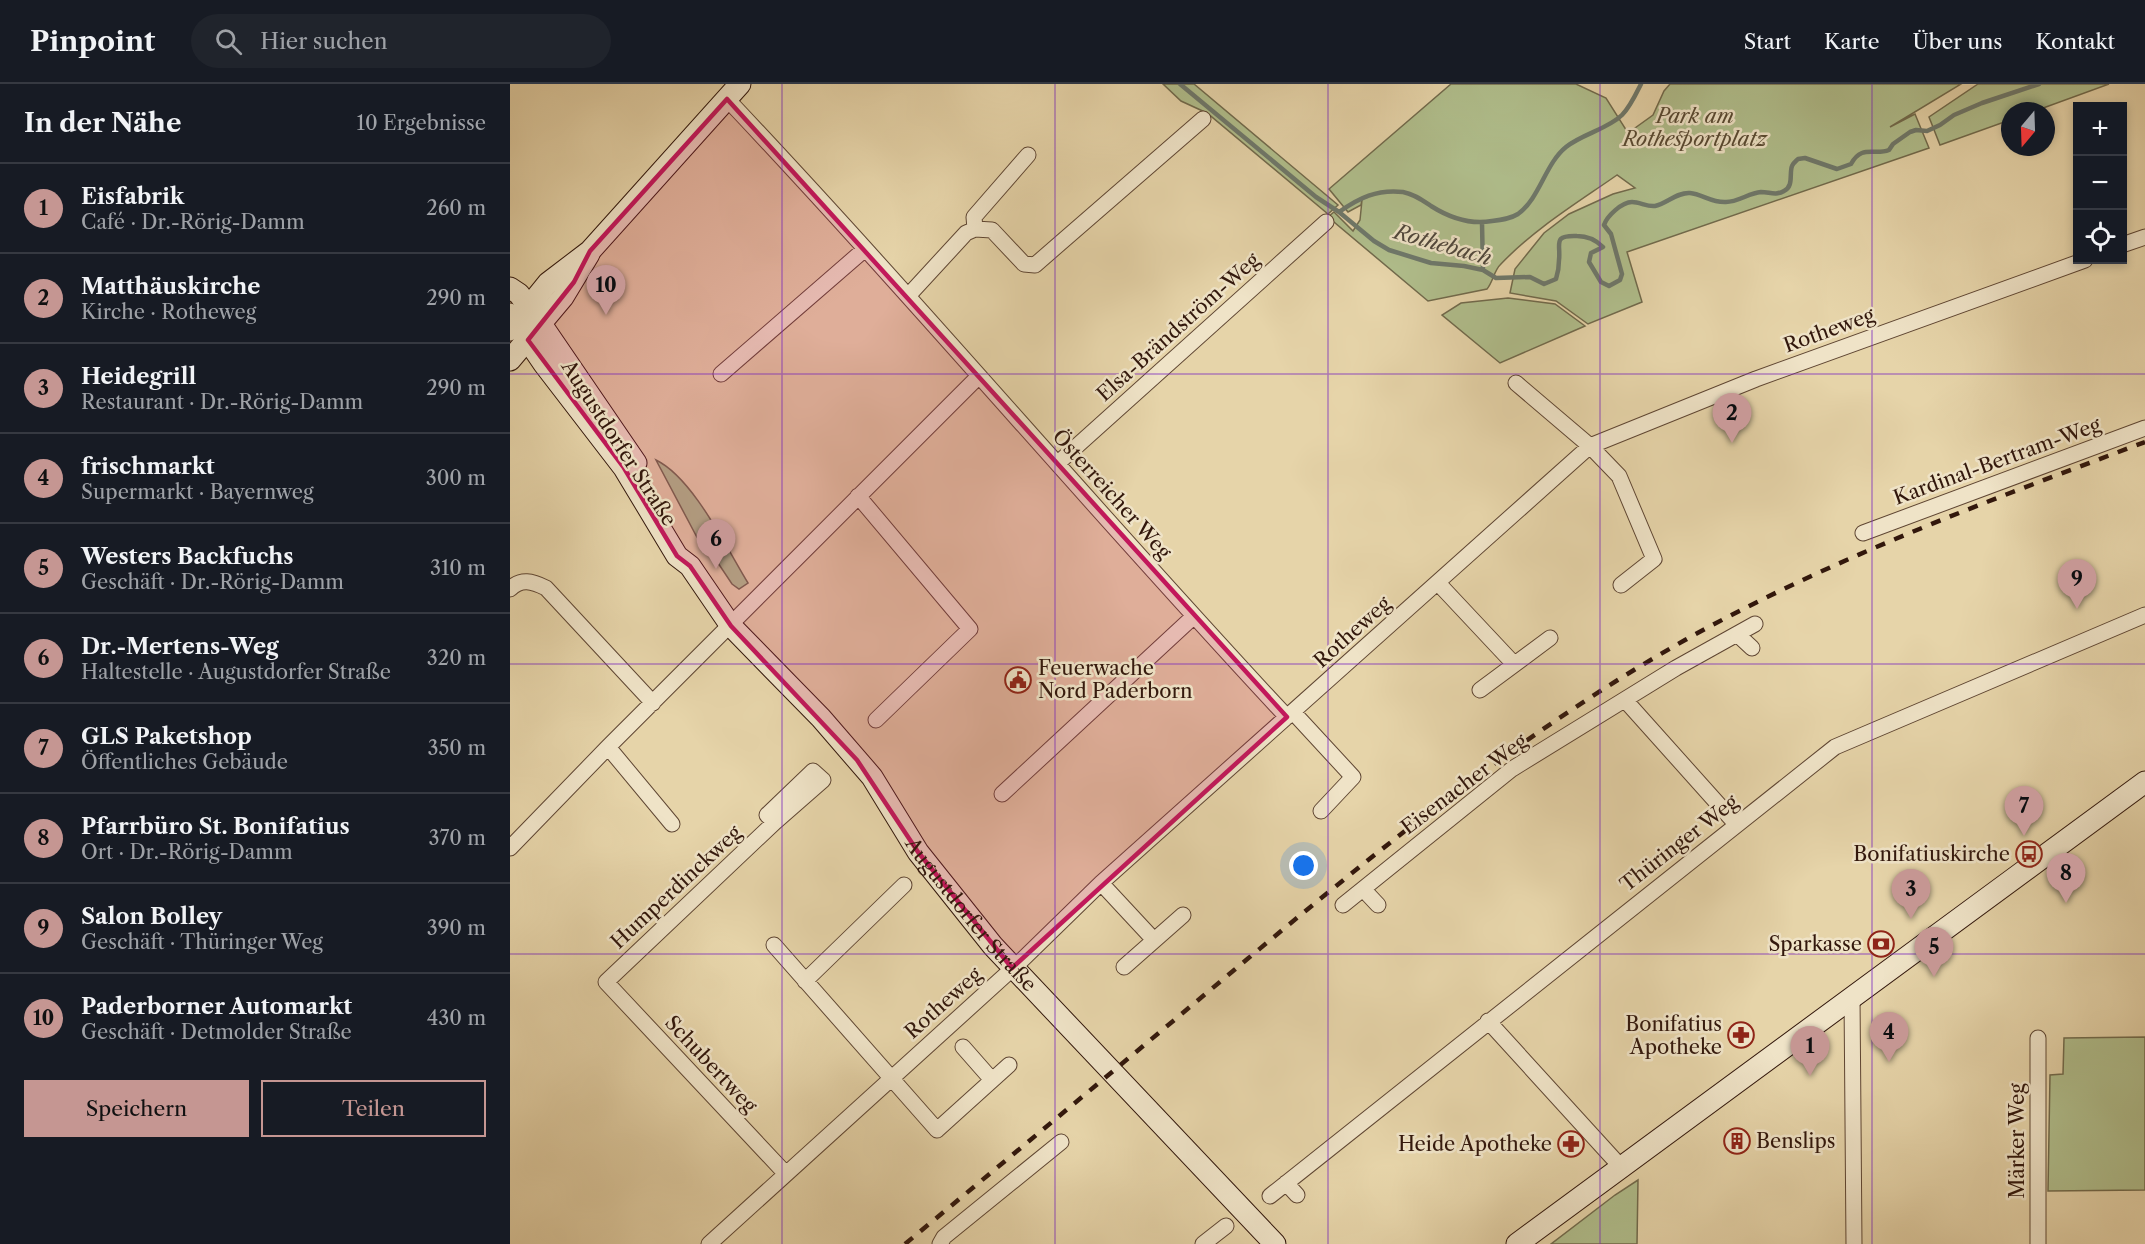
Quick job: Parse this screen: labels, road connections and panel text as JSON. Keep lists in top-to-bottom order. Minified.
{"streets":{"street":["Elsa-Brändström-Weg","Rotheweg","Augustdorfer Straße","Kardinal-Bertram-Weg","Österreicher Weg","Eisenacher Weg","Thüringer Weg","Humperdinckweg","Schubertweg","Märker Weg"]},"crossings":[["Elsa-Brändström-Weg","Österreicher Weg"],["Rotheweg","Augustdorfer Straße"],["Rotheweg","Österreicher Weg"],["Rotheweg","Schubertweg"],["Humperdinckweg","Schubertweg"]],"water":["Rothebach"],"parks":["Park am Rothesportplatz"],"places":{"public building":["Feuerwache Nord Paderborn"],"bus stop":["Bonifatiuskirche"],"bank":["Sparkasse"],"pharmacy":["Bonifatius Apotheke","Heide Apotheke"],"building":["Benslips"]},"north":"bottom","page":{"header":"Pinpoint","search":"Hier suchen","nav":["Start","Karte","Über uns","Kontakt"],"heading":["In der Nähe","10 Ergebnisse"],"map_buttons":["+","−"],"list":[{"mark":"1","name":"Eisfabrik","note":"Café · Dr.-Rörig-Damm","value":"260 m"},{"mark":"2","name":"Matthäuskirche","note":"Kirche · Rotheweg","value":"290 m"},{"mark":"3","name":"Heidegrill","note":"Restaurant · Dr.-Rörig-Damm","value":"290 m"},{"mark":"4","name":"frischmarkt","note":"Supermarkt · Bayernweg","value":"300 m"},{"mark":"5","name":"Westers Backfuchs","note":"Geschäft · Dr.-Rörig-Damm","value":"310 m"},{"mark":"6","name":"Dr.-Mertens-Weg","note":"Haltestelle · Augustdorfer Straße","value":"320 m"},{"mark":"7","name":"GLS Paketshop","note":"Öffentliches Gebäude","value":"350 m"},{"mark":"8","name":"Pfarrbüro St. Bonifatius","note":"Ort · Dr.-Rörig-Damm","value":"370 m"},{"mark":"9","name":"Salon Bolley","note":"Geschäft · Thüringer Weg","value":"390 m"},{"mark":"10","name":"Paderborner Automarkt","note":"Geschäft · Detmolder Straße","value":"430 m"}],"pins":["10","2","6","9","7","8","3","5","4","1"],"buttons":["Speichern","Teilen"]}}
